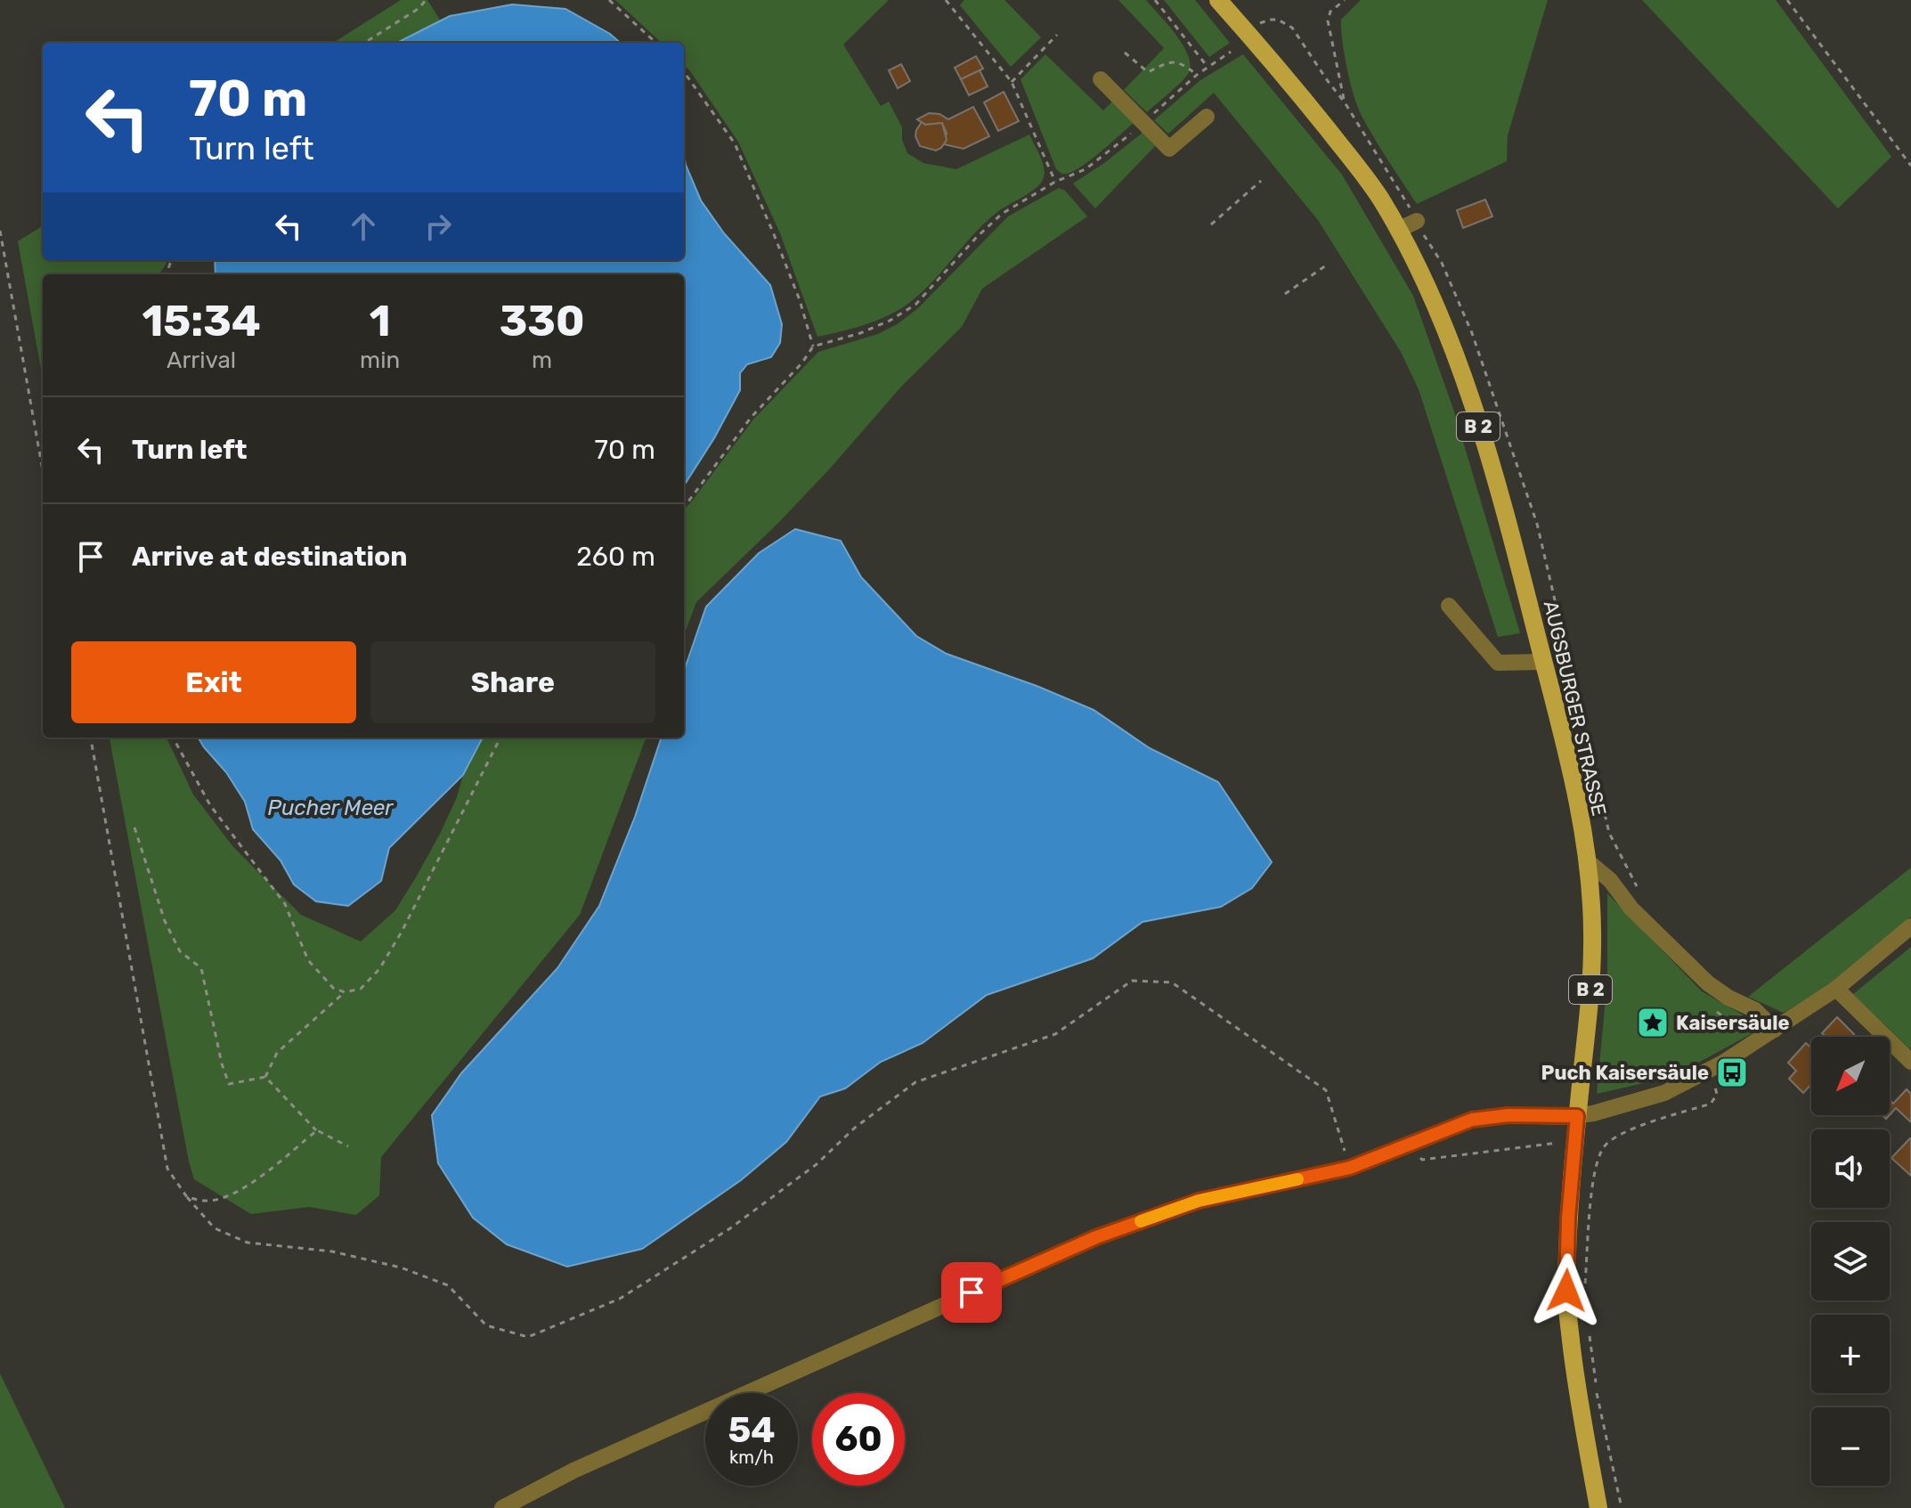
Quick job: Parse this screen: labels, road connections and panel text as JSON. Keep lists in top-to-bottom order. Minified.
{"streets":{"main road":["B 2","AUGSBURGER STRASSE"]},"water":["Pucher Meer"],"places":{"place":["Kaisersäule"],"bus stop":["Puch Kaisersäule"]},"north":"bottom left","page":{"turn":["70 m","Turn left"],"eta":["15:34","Arrival","1","min","330","m"],"list":[{"name":"Turn left","value":"70 m"},{"name":"Arrive at destination","value":"260 m"}],"buttons":["Exit","Share"],"map_buttons":["+","−"],"speed":"54 km/h","limit":"60"}}
